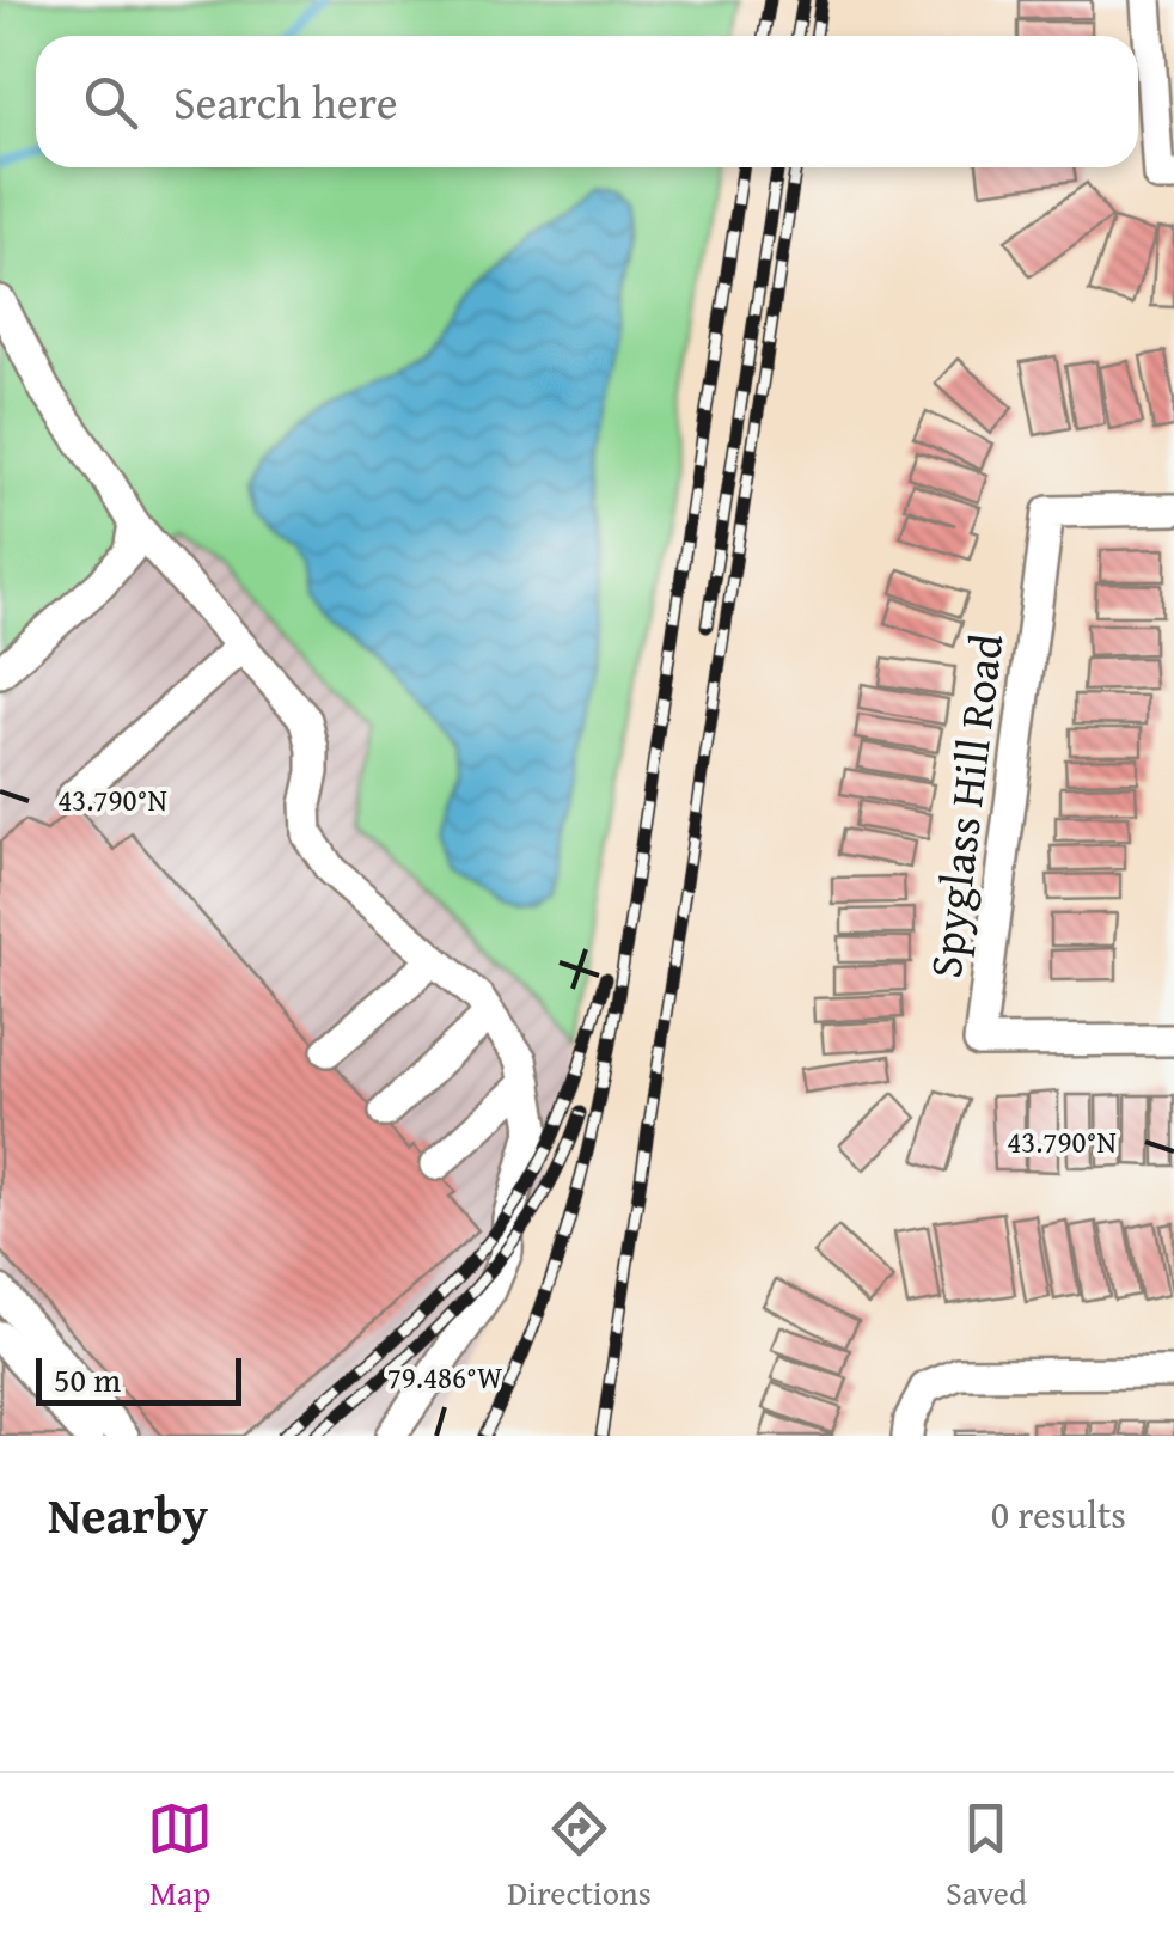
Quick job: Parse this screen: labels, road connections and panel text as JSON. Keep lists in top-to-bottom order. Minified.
{"streets":{"street":["Spyglass Hill Road"]},"scale_bar":"50 m","page":{"search":"Search here","scale":"50 m","heading":["Nearby","0 results"],"nav":["Map","Directions","Saved"]},"coordinates":["43.790°N","79.486°W"]}
